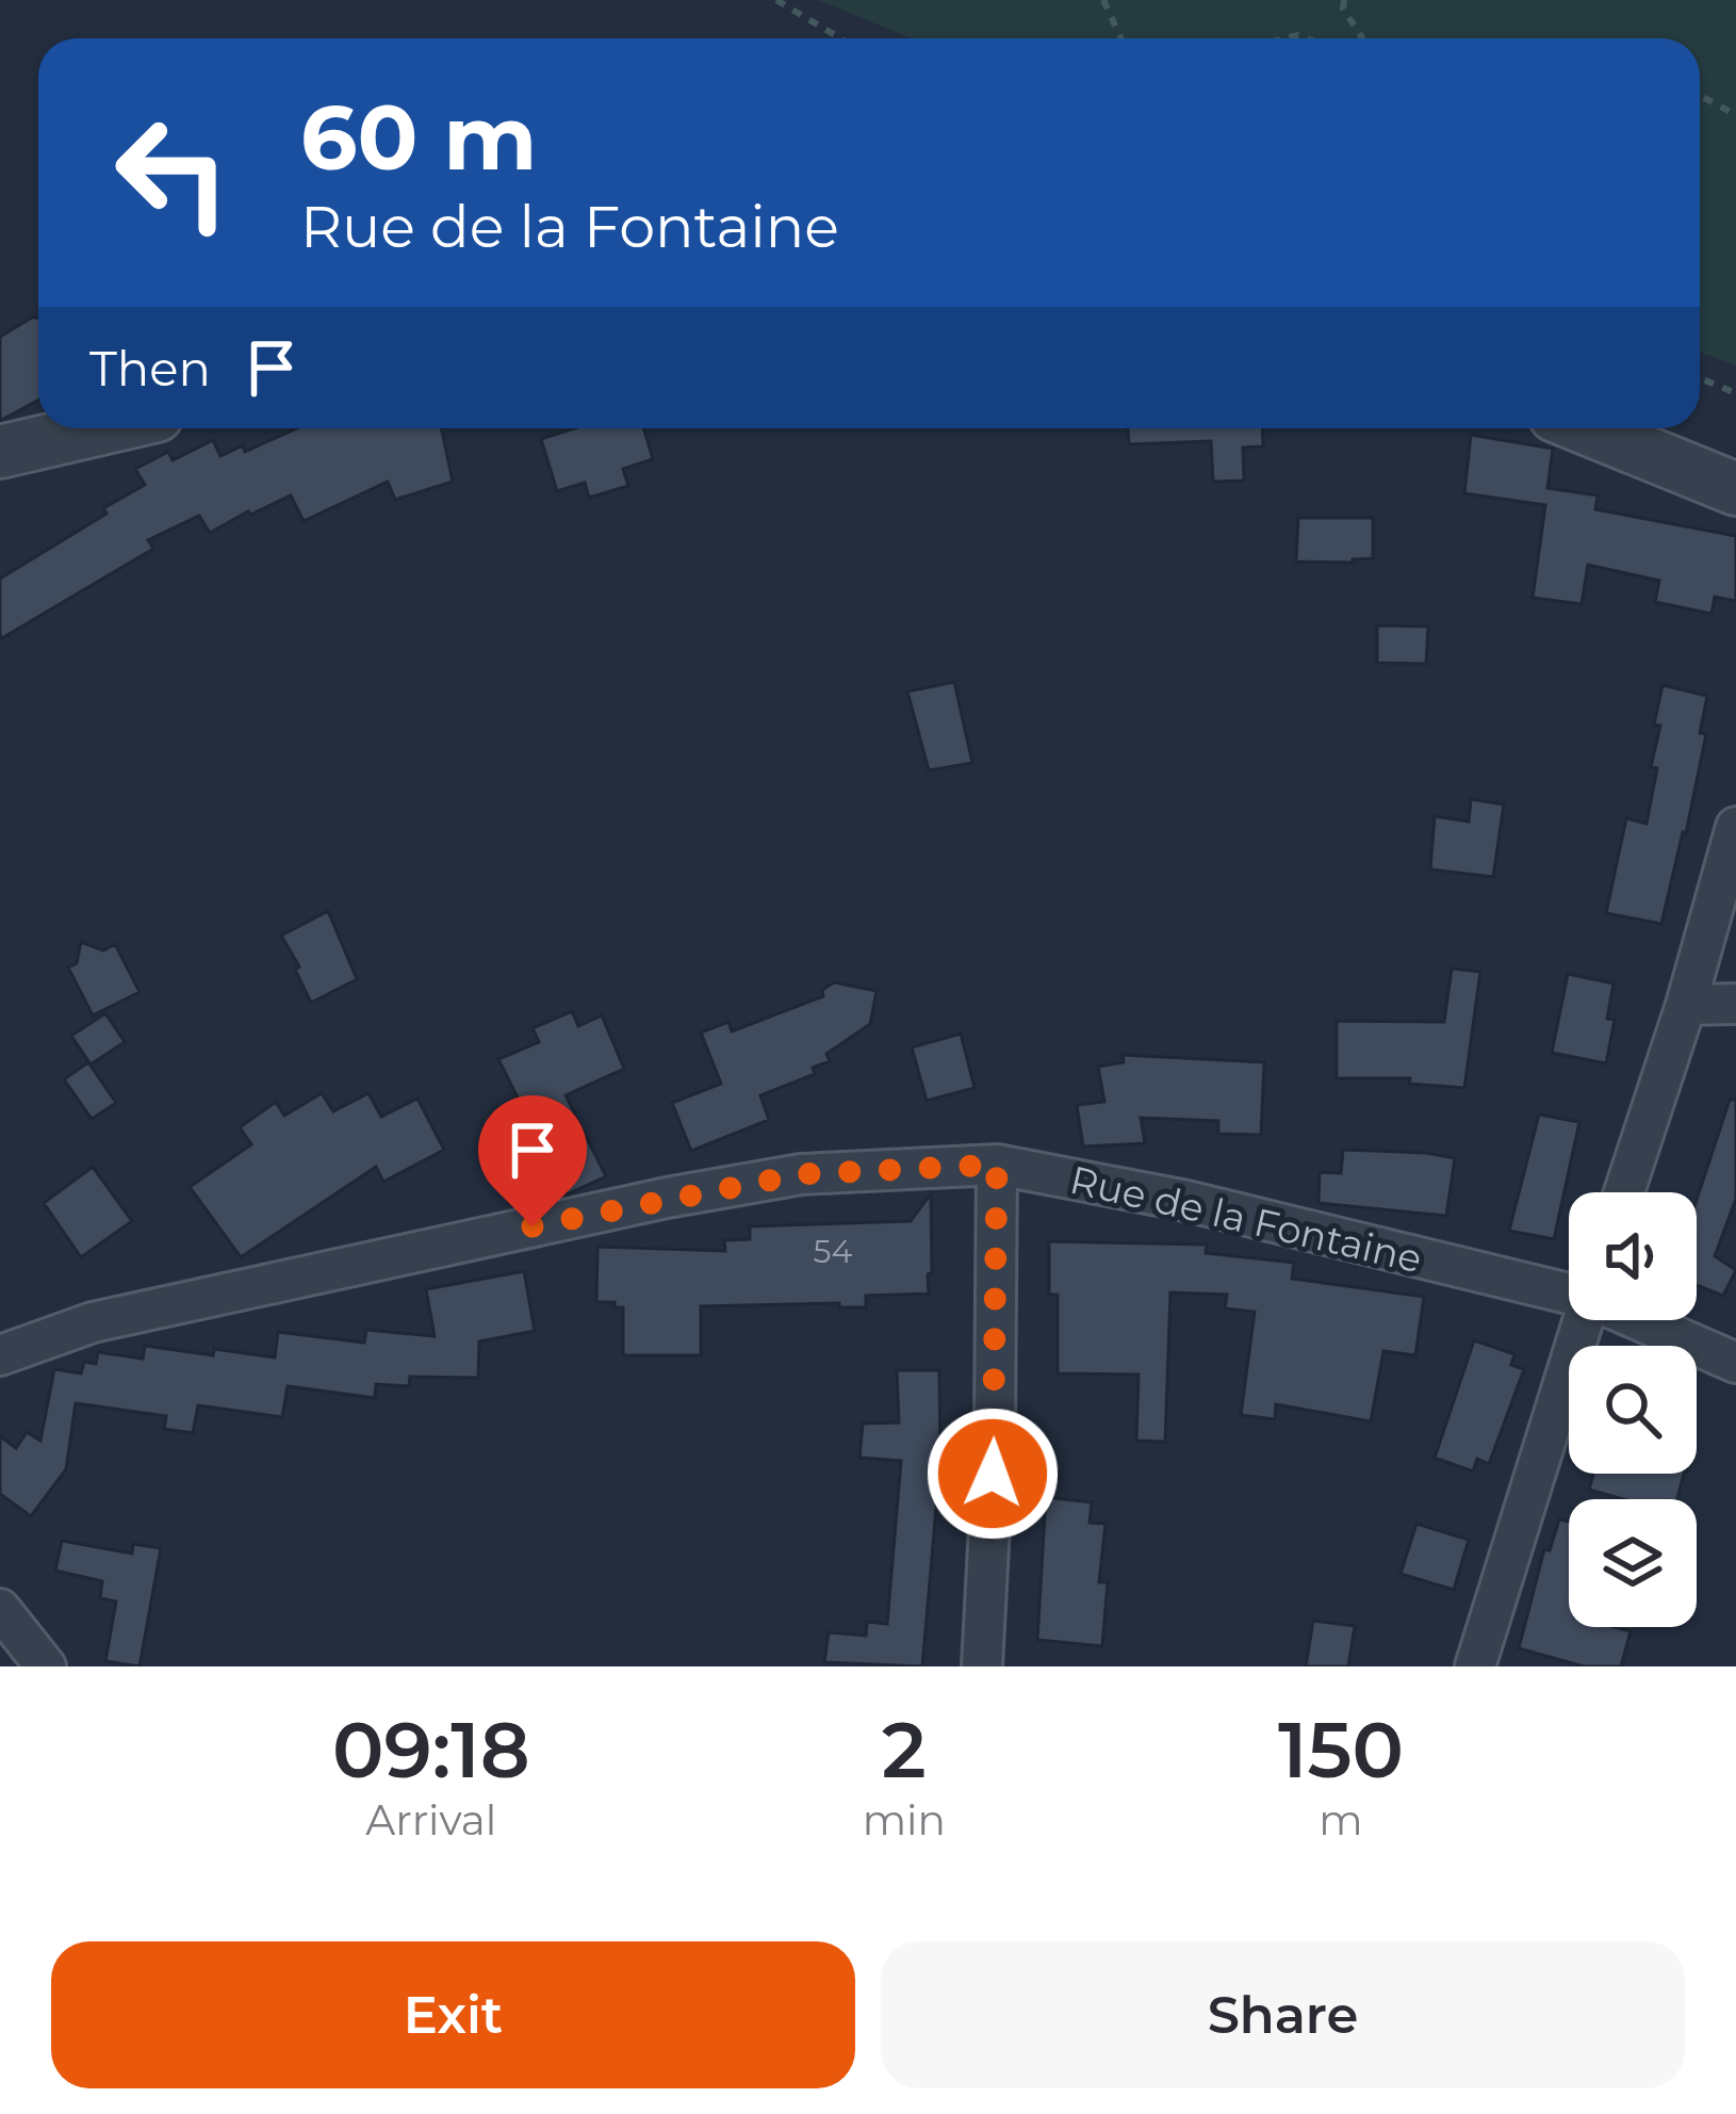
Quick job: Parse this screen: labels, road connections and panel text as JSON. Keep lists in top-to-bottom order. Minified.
{"streets":{"street":["Rue de la Fontaine"]},"house_numbers":["54"],"page":{"turn":["60 m","Rue de la Fontaine"],"then":"Then","eta":["09:18","Arrival","2","min","150","m"],"buttons":["Exit","Share"]}}
